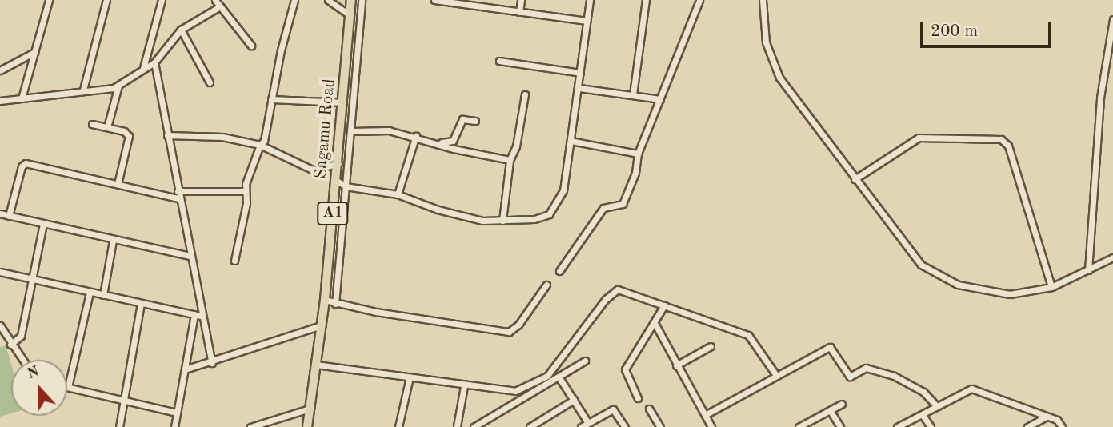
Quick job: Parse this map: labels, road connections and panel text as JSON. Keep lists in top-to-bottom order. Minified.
{"streets":{"highway":["Sagamu Road","A1"]},"scale_bar":"200 m","north":"top"}
